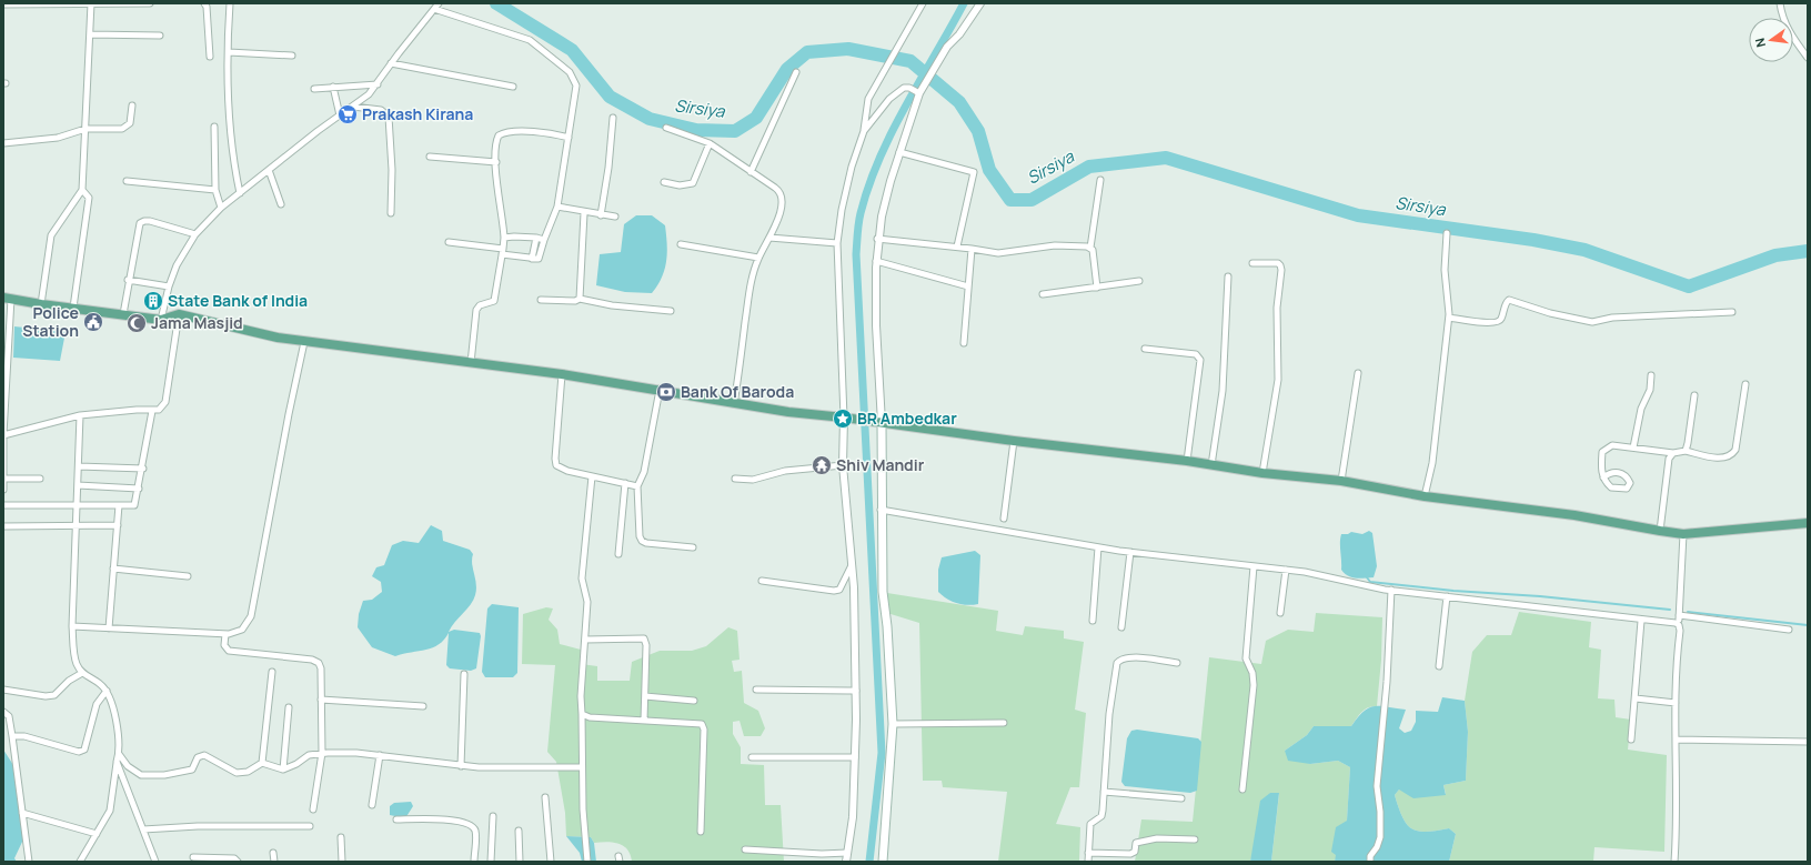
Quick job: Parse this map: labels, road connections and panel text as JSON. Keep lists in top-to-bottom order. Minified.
{"water":["Sirsiya"],"places":{"supermarket":["Prakash Kirana"],"building":["State Bank of India"],"public building":["Police Station"],"mosque":["Jama Masjid"],"bank":["Bank Of Baroda"],"place":["BR Ambedkar"],"temple":["Shiv Mandir"]},"north":"left"}
